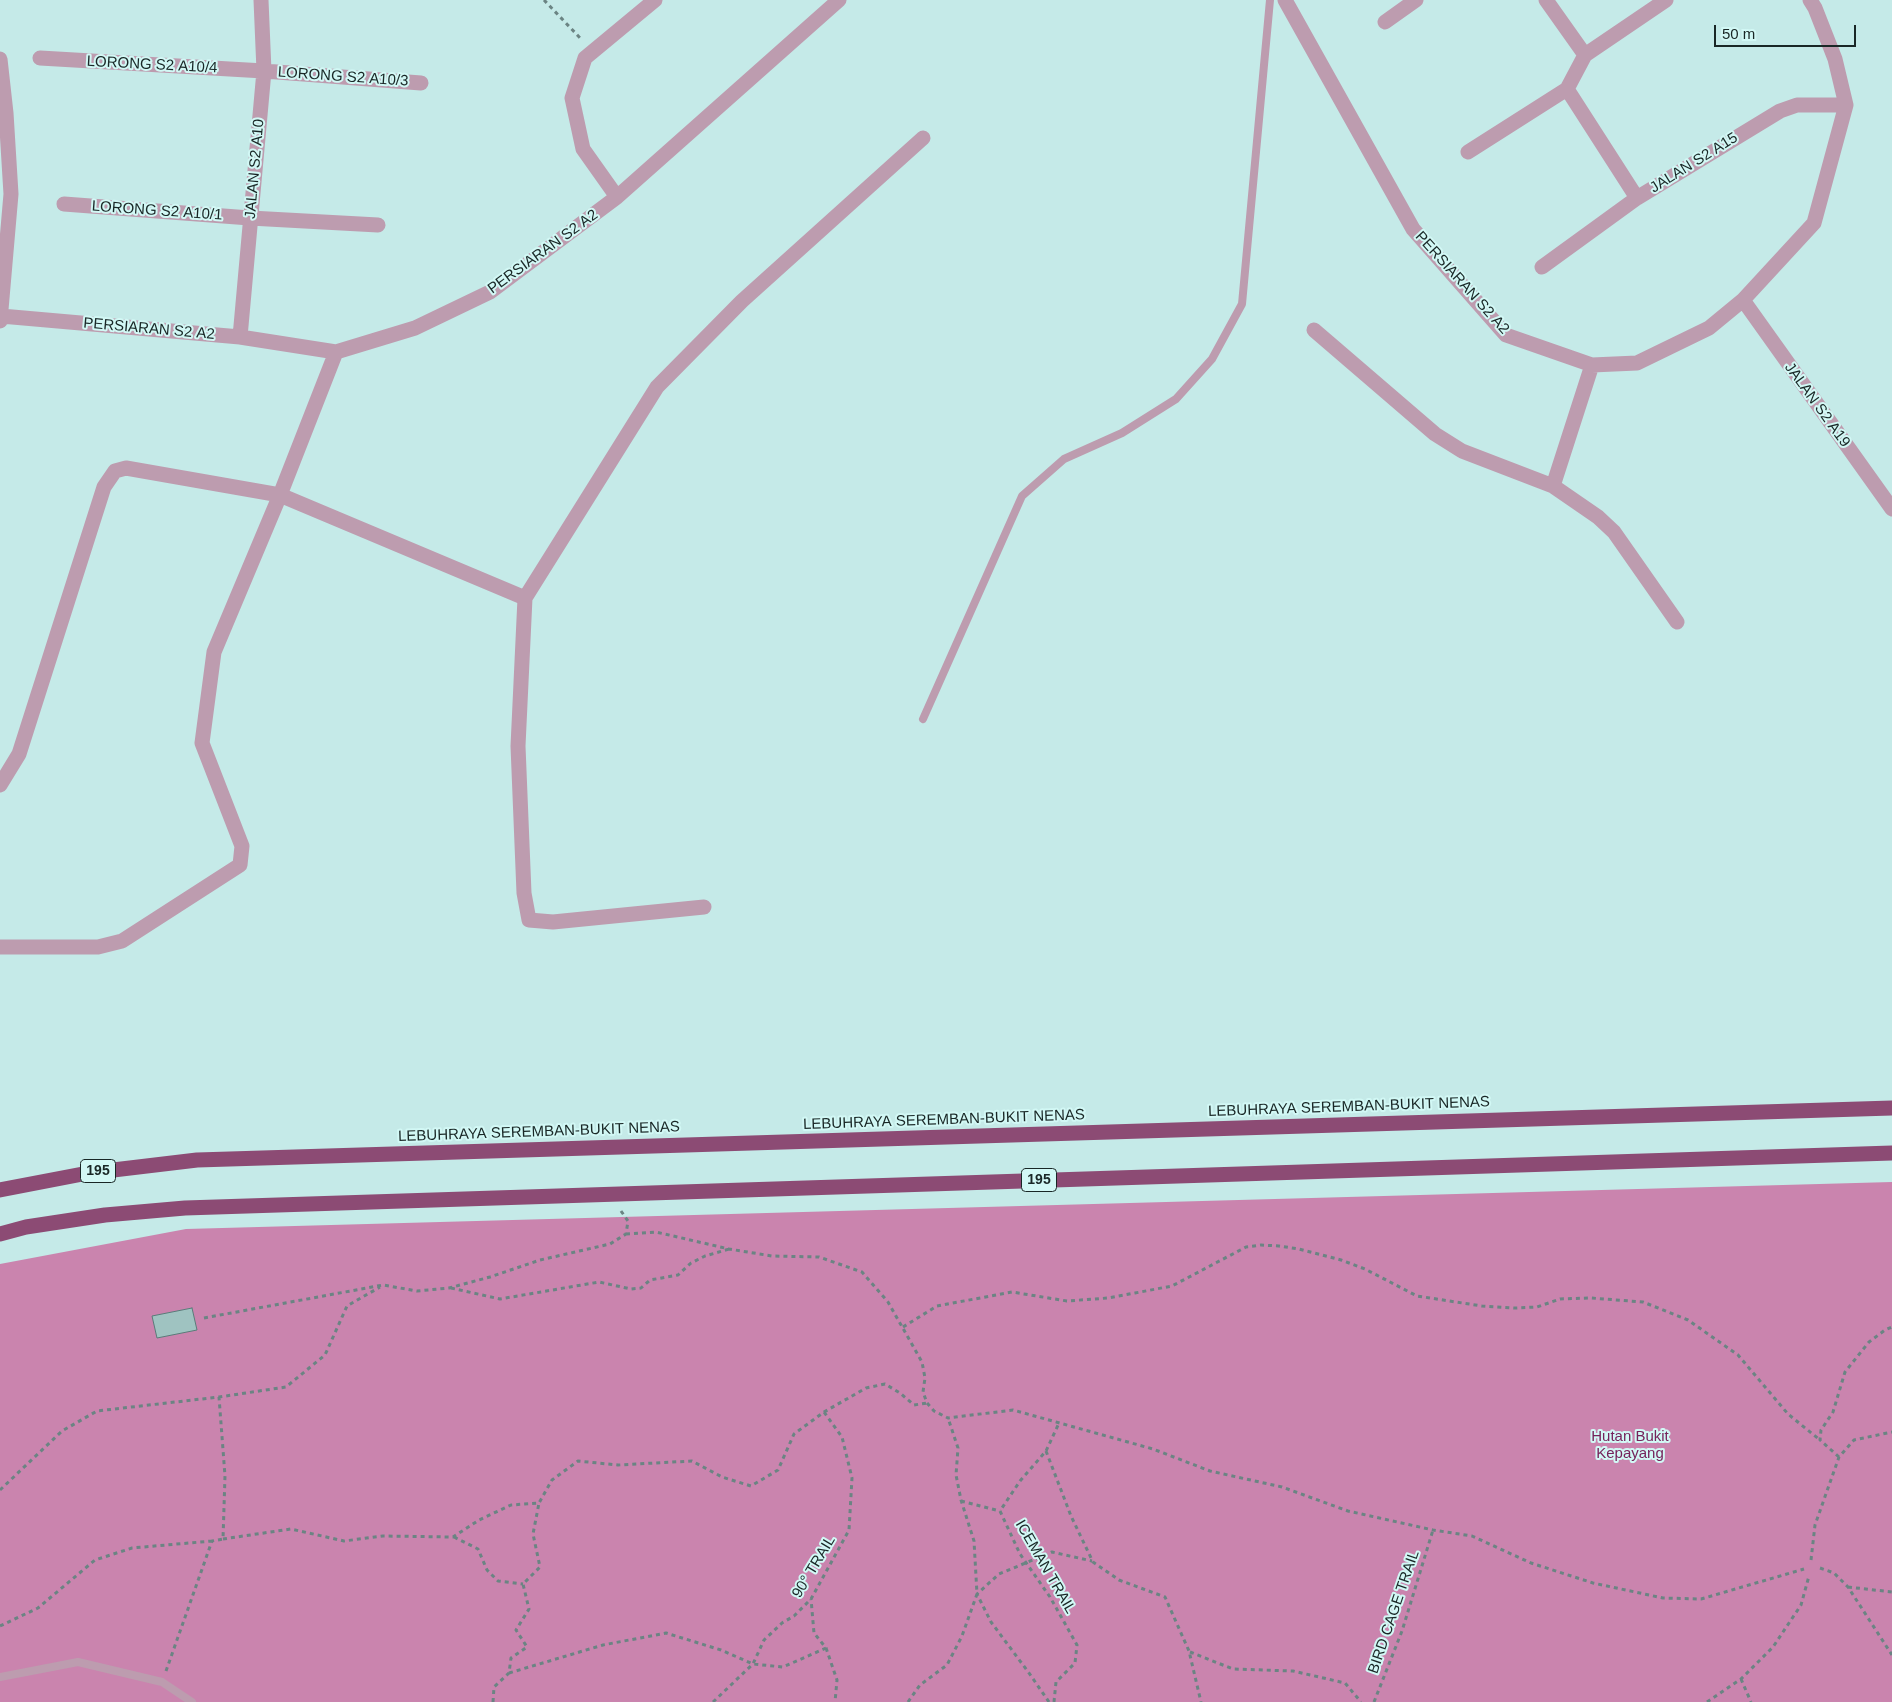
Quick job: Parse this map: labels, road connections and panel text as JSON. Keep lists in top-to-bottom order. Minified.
{"streets":{"highway":["LEBUHRAYA SEREMBAN-BUKIT NENAS","195"],"street":["LORONG S2 A10/4","LORONG S2 A10/3","JALAN S2 A15","JALAN S2 A10","LORONG S2 A10/1","PERSIARAN S2 A2","JALAN S2 A19"],"path":["90° TRAIL","ICEMAN TRAIL","BIRD CAGE TRAIL"]},"crossings":[["LORONG S2 A10/4","LORONG S2 A10/3"],["LORONG S2 A10/4","JALAN S2 A10"],["LORONG S2 A10/3","JALAN S2 A10"],["JALAN S2 A15","PERSIARAN S2 A2"],["JALAN S2 A10","LORONG S2 A10/1"],["JALAN S2 A10","PERSIARAN S2 A2"],["PERSIARAN S2 A2","JALAN S2 A19"]],"parks":["Hutan Bukit Kepayang"],"scale_bar":"50 m"}
